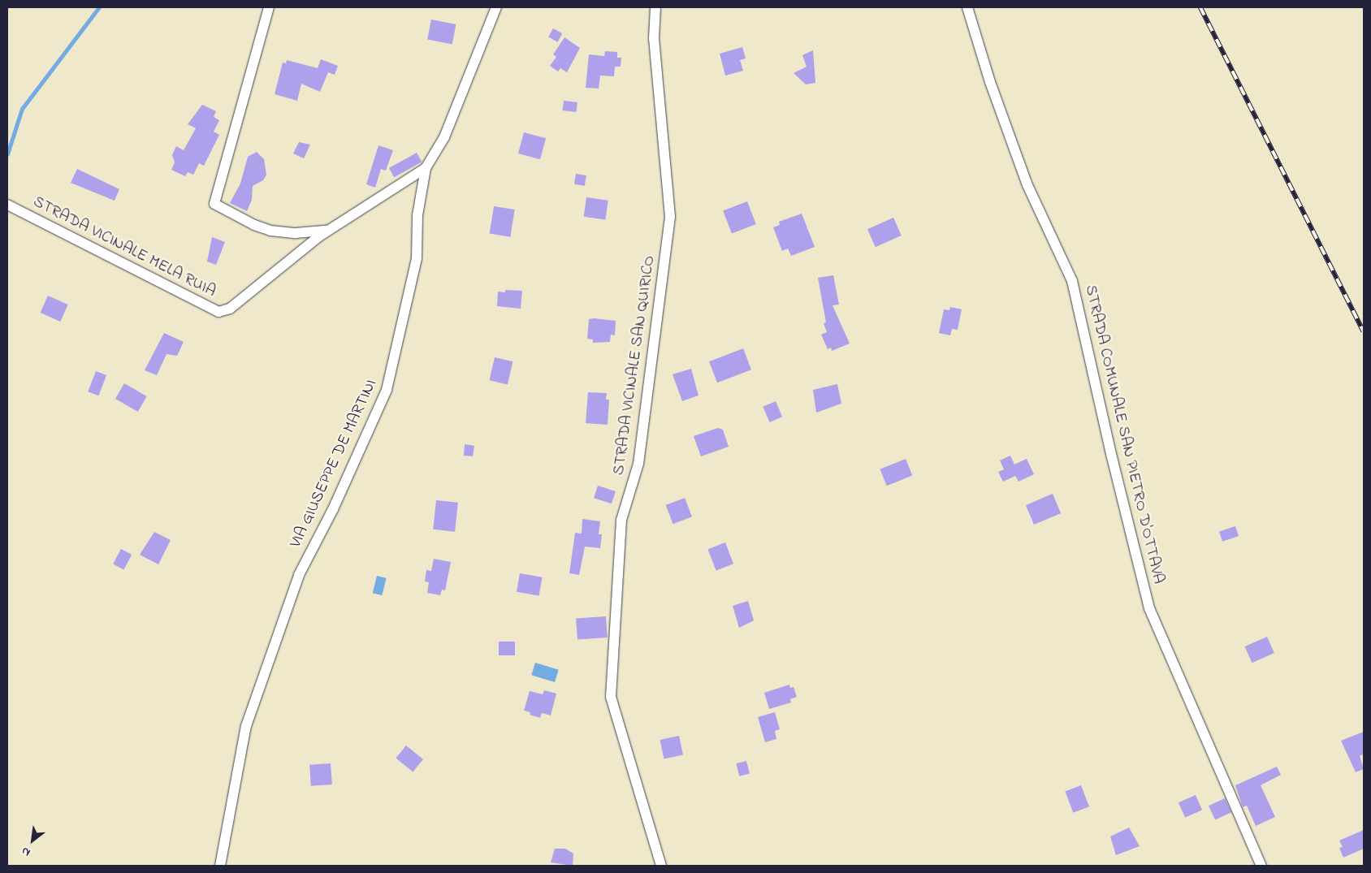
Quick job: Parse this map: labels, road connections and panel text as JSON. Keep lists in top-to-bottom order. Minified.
{"streets":{"street":["STRADA VICINALE MELA RUIA","STRADA VICINALE SAN QUIRICO","STRADA COMUNALE SAN PIETRO D'OTTAVA","VIA GIUSEPPE DE MARTINI"]},"crossings":[["STRADA VICINALE MELA RUIA","VIA GIUSEPPE DE MARTINI"]],"north":"bottom left"}
